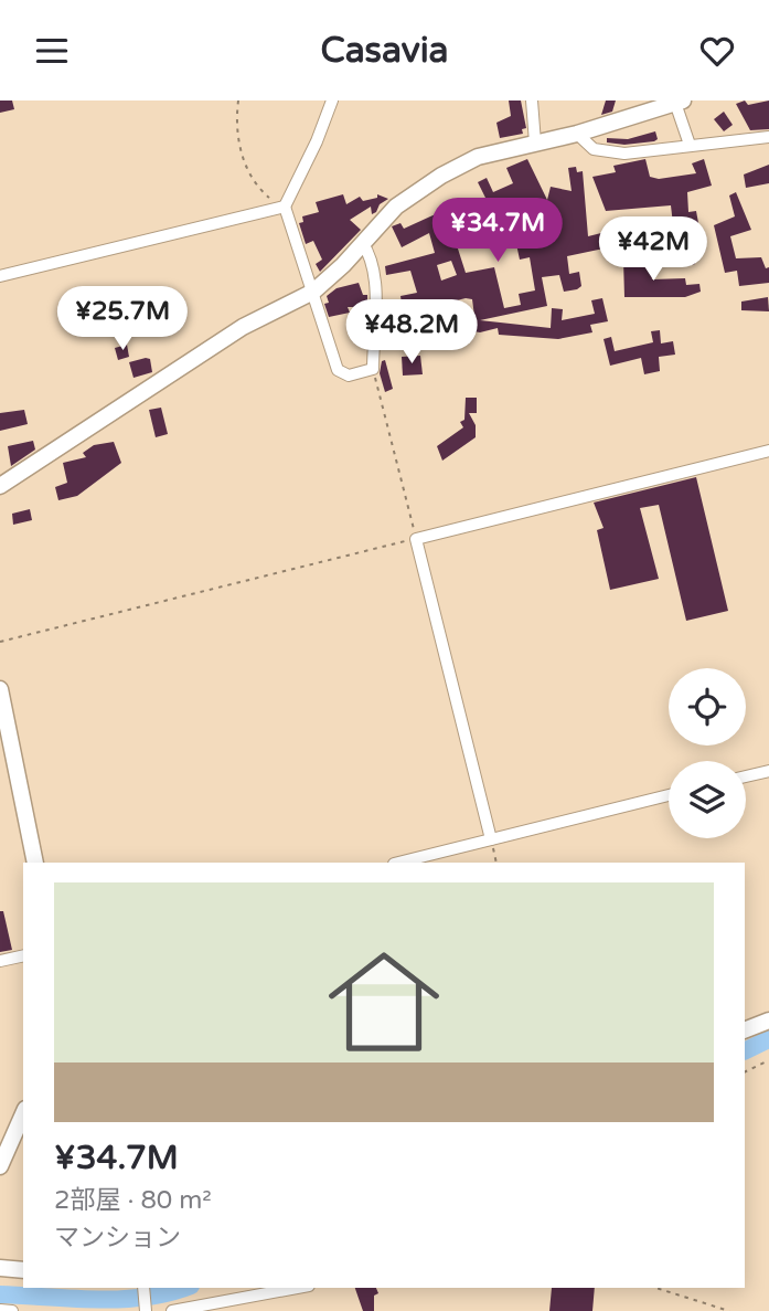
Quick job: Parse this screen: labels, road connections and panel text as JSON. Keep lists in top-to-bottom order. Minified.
{"page":{"header":"Casavia","price":["¥34.7M","¥42M","¥25.7M","¥48.2M"],"list":[{"name":"¥34.7M","note":"2部屋 · 80 m² · マンション"}]}}
